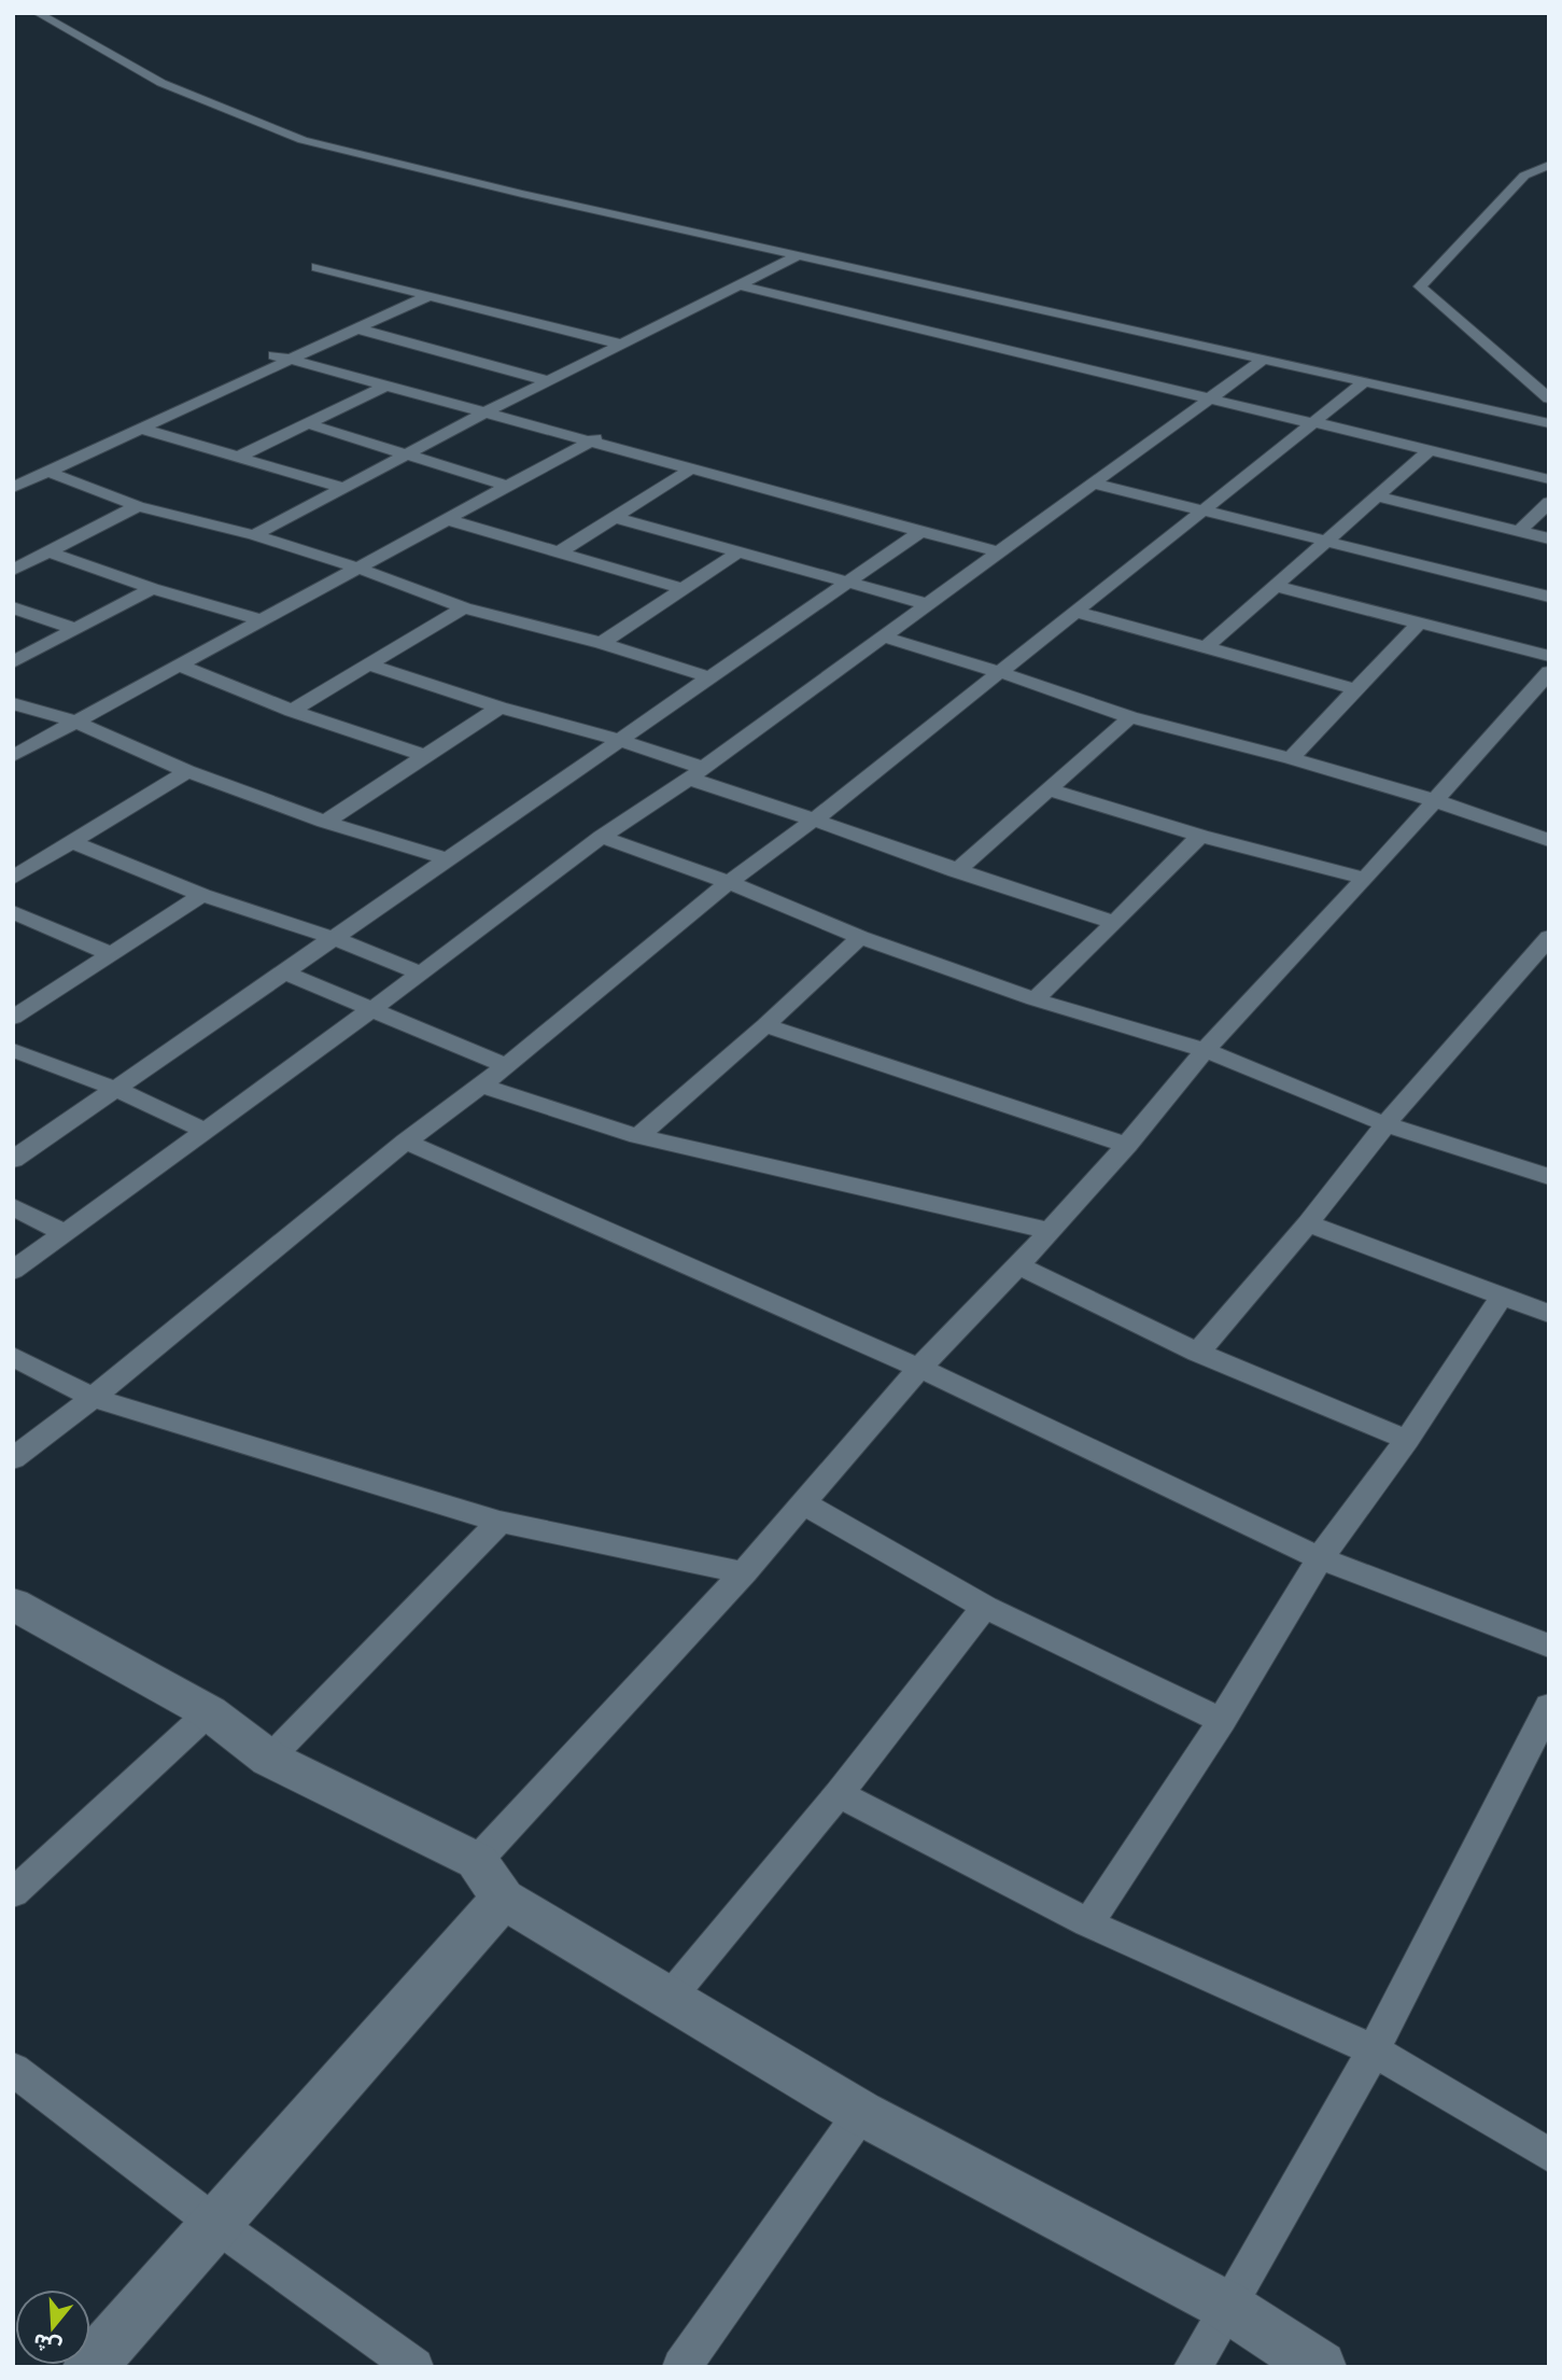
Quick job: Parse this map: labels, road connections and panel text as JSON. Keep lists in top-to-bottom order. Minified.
{"north":"bottom"}
